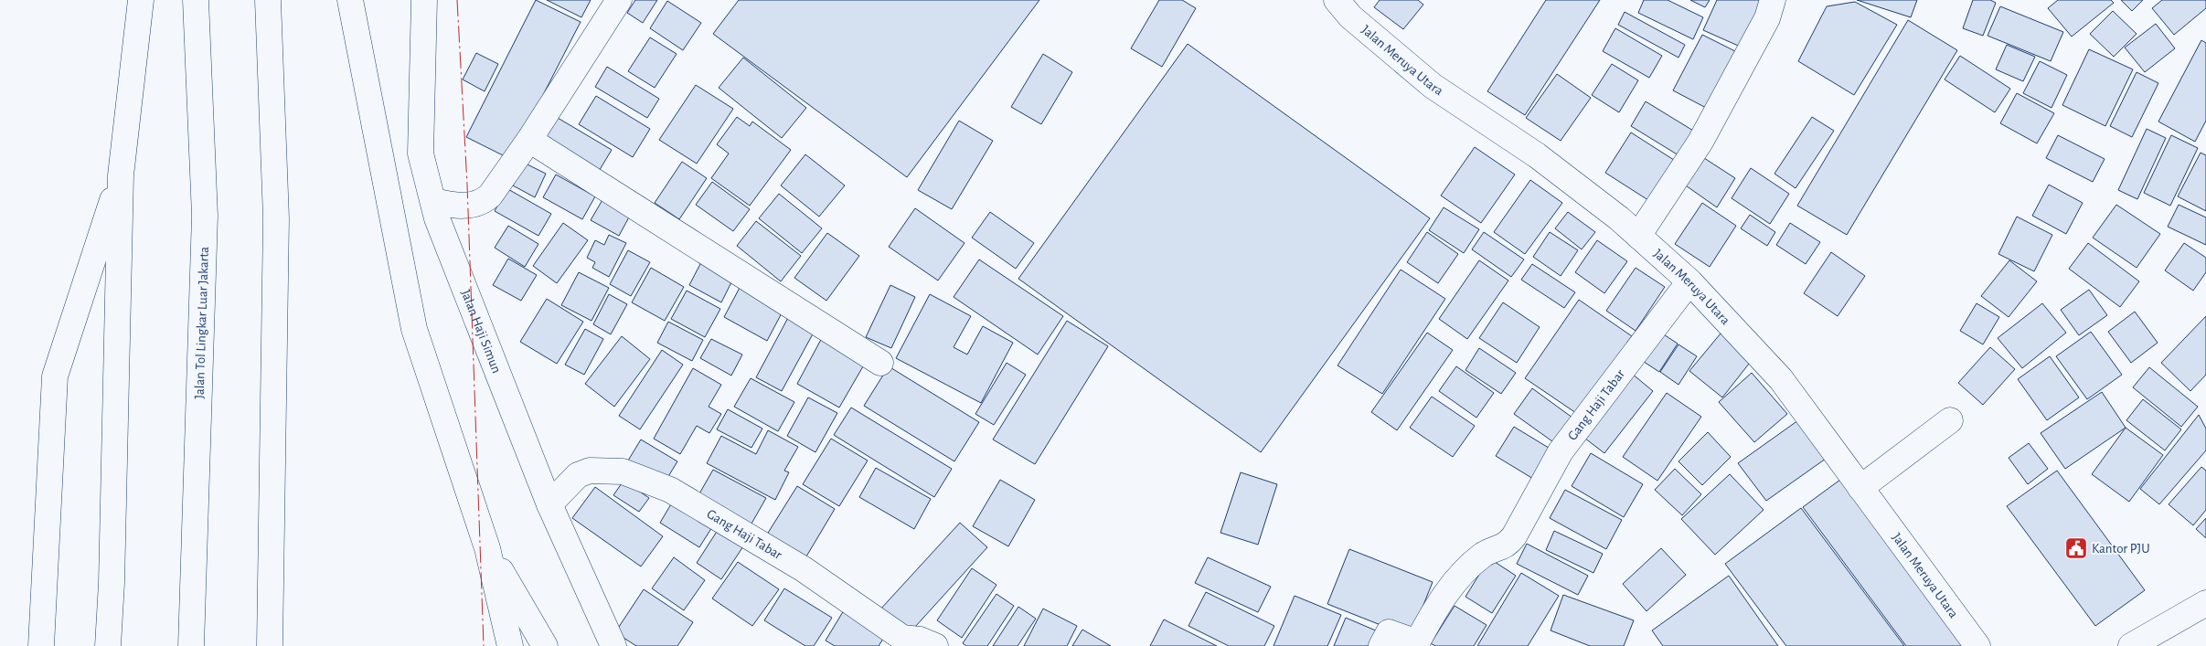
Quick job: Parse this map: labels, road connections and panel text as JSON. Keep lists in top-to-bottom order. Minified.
{"streets":{"main road":["Jalan Meruya Utara","Jalan Tol Lingkar Luar Jakarta","Jalan Haji Simun","Gang Haji Tabar"]},"crossings":[["Jalan Meruya Utara","Gang Haji Tabar"],["Jalan Haji Simun","Gang Haji Tabar"]],"places":{"public building":["Kantor PJU"]}}
